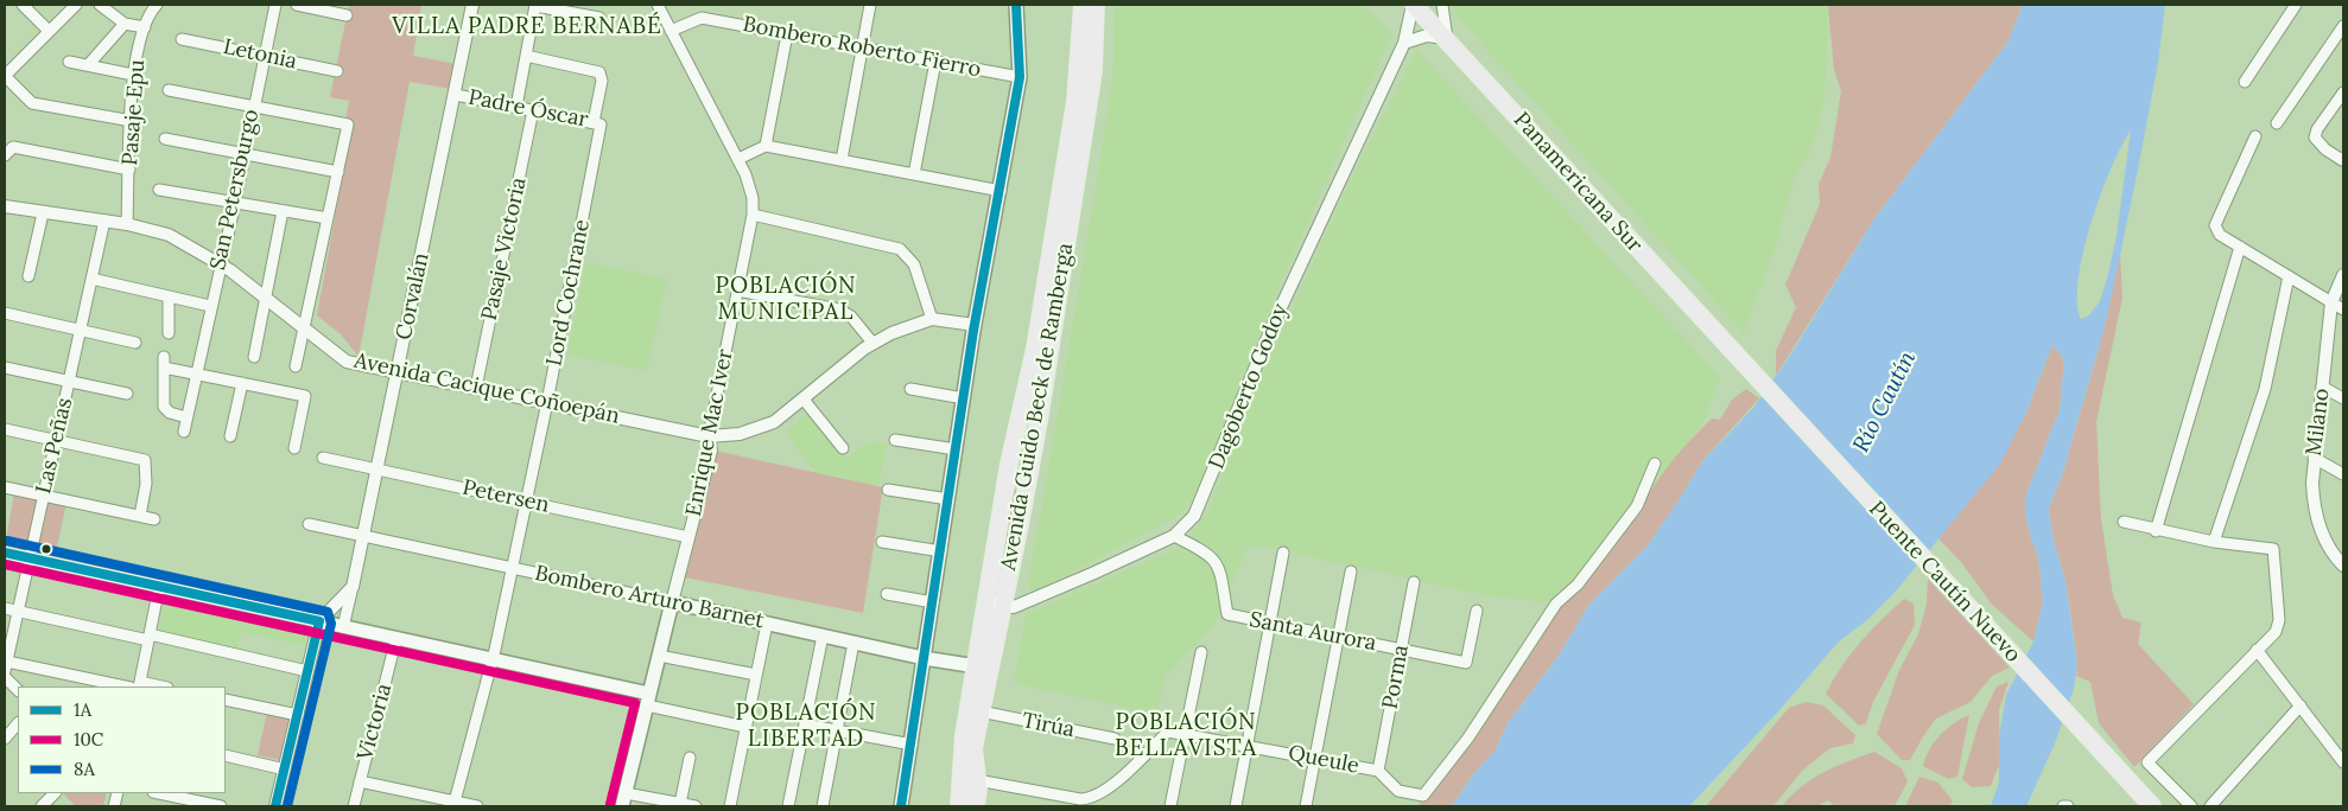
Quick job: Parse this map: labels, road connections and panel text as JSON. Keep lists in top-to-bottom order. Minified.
{"streets":{"main road":["Panamericana Sur","Avenida Guido Beck de Ramberga","Enrique Mac Iver","Puente Cautín Nuevo","Bombero Arturo Barnet"],"street":["Bombero Roberto Fierro","Letonia","Padre Óscar","Pasaje Epu","San Petersburgo","Pasaje Victoria","Lord Cochrane","Corvalán","Dagoberto Godoy","Avenida Cacique Coñoepán","Milano","Las Peñas","Petersen","Santa Aurora","Porma","Victoria","Tirúa","Queule"]},"crossings":[["Bombero Roberto Fierro","Enrique Mac Iver"],["Letonia","San Petersburgo"],["Padre Óscar","Pasaje Victoria"],["Padre Óscar","Lord Cochrane"],["Padre Óscar","Corvalán"],["Pasaje Epu","Avenida Cacique Coñoepán"],["Panamericana Sur","Dagoberto Godoy"],["Panamericana Sur","Puente Cautín Nuevo"],["San Petersburgo","Avenida Cacique Coñoepán"],["Pasaje Victoria","Avenida Cacique Coñoepán"],["Lord Cochrane","Avenida Cacique Coñoepán"],["Lord Cochrane","Petersen"],["Lord Cochrane","Bombero Arturo Barnet"],["Corvalán","Avenida Cacique Coñoepán"],["Corvalán","Petersen"],["Corvalán","Bombero Arturo Barnet"],["Dagoberto Godoy","Avenida Guido Beck de Ramberga"],["Dagoberto Godoy","Santa Aurora"],["Avenida Cacique Coñoepán","Enrique Mac Iver"],["Avenida Cacique Coñoepán","Las Peñas"],["Avenida Guido Beck de Ramberga","Bombero Arturo Barnet"],["Avenida Guido Beck de Ramberga","Tirúa"],["Avenida Guido Beck de Ramberga","Queule"],["Enrique Mac Iver","Petersen"],["Enrique Mac Iver","Bombero Arturo Barnet"],["Santa Aurora","Porma"],["Porma","Queule"]],"districts":["VILLA PADRE BERNABÉ","POBLACIÓN MUNICIPAL","POBLACIÓN LIBERTAD","POBLACIÓN BELLAVISTA"],"water":["Río Cautín"],"lines":["transit line 1A","transit line 8A","transit line 10C"],"legend":["1A","10C","8A"]}
